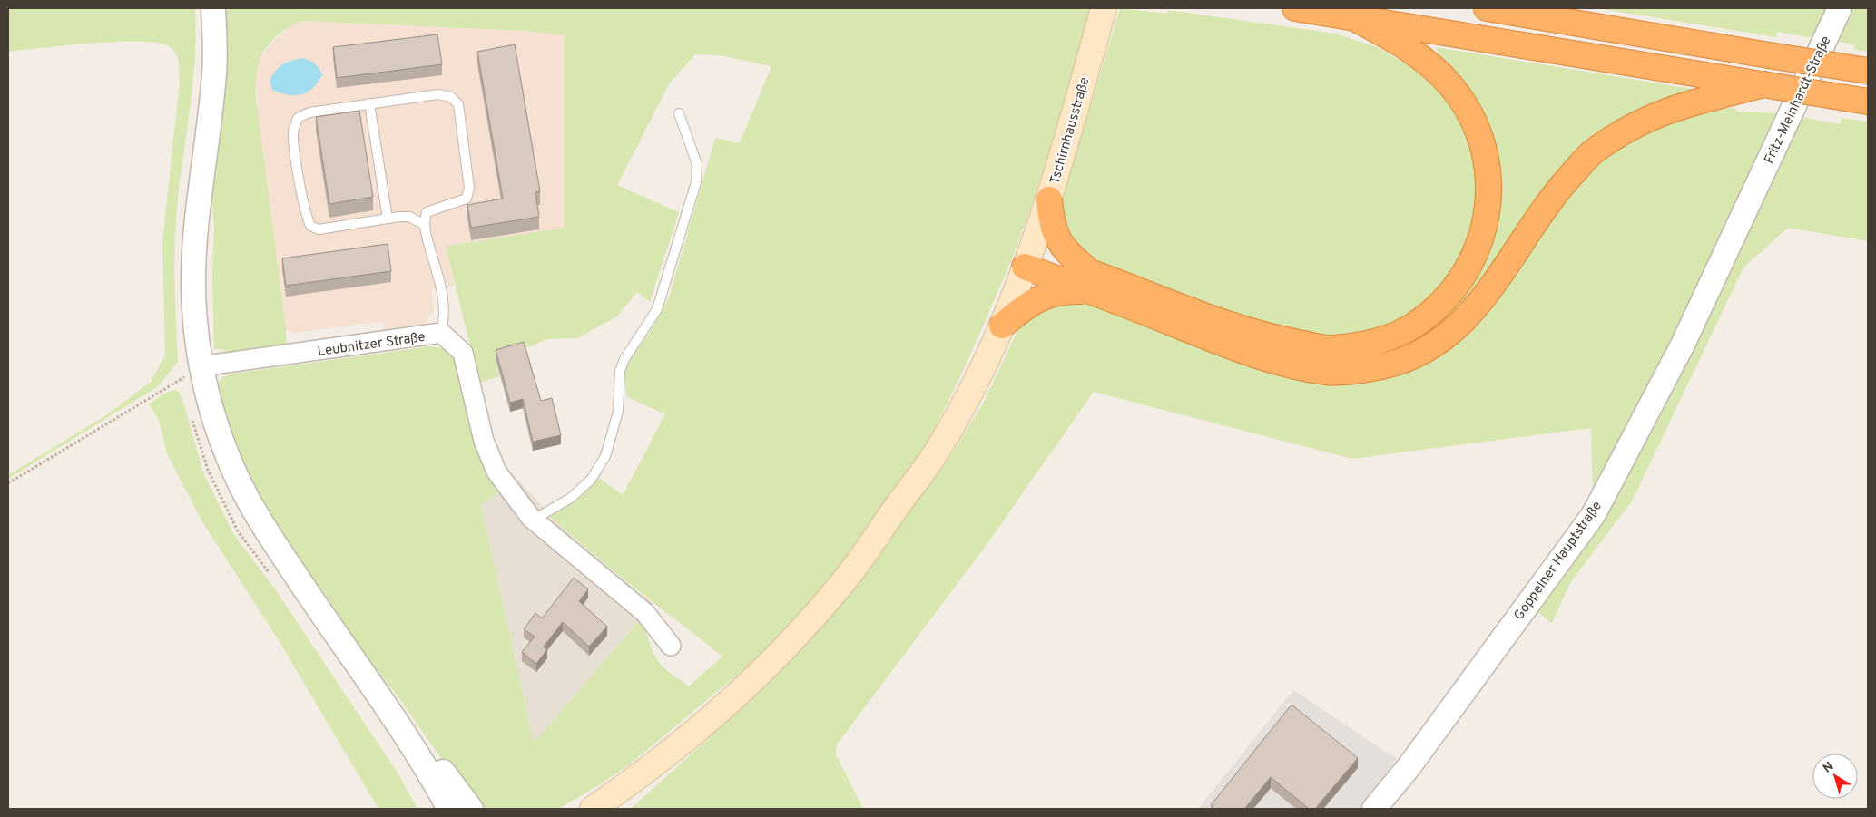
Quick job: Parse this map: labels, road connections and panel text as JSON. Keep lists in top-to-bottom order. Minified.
{"streets":{"main road":["Tschirnhausstraße"],"street":["Fritz-Meinhardt-Straße","Leubnitzer Straße","Goppelner Hauptstraße"]},"crossings":[["Fritz-Meinhardt-Straße","Goppelner Hauptstraße"]],"north":"top left"}
